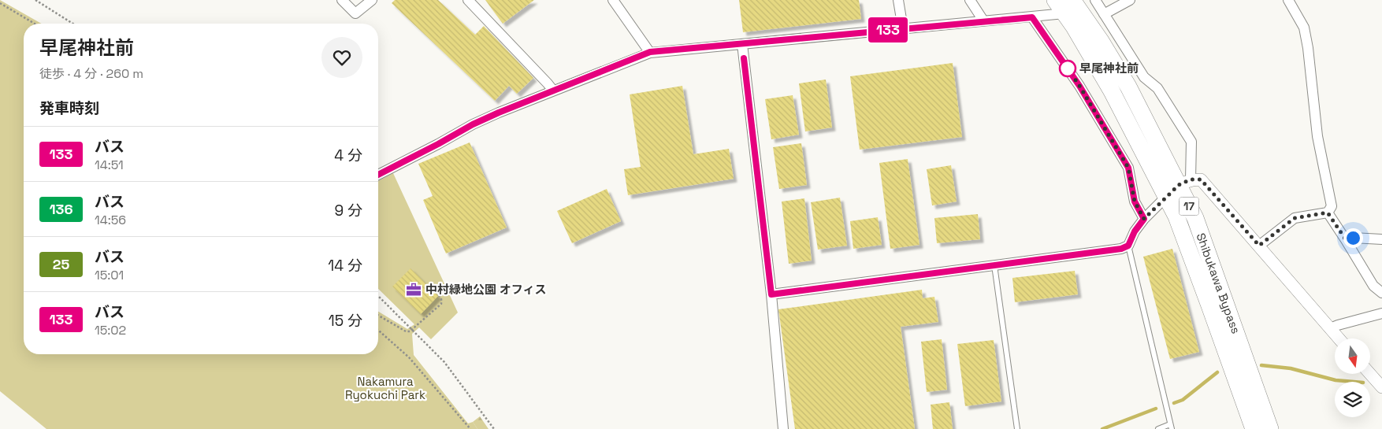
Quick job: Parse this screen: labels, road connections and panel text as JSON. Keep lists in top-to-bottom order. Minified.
{"streets":{"highway":["17","Shibukawa Bypass"]},"parks":["Nakamura Ryokuchi Park"],"places":{"other":["早尾神社前"],"office":["中村緑地公園 オフィス"]},"lines":["bus line 133"],"north":"bottom","page":{"on_map":"133","heading":[["早尾神社前","徒歩 · 4 分 · 260 m"],"発車時刻"],"list":[{"mark":"133","name":"バス","note":"14:51","value":"4 分"},{"mark":"136","name":"バス","note":"14:56","value":"9 分"},{"mark":"25","name":"バス","note":"15:01","value":"14 分"},{"mark":"133","name":"バス","note":"15:02","value":"15 分"}]}}
